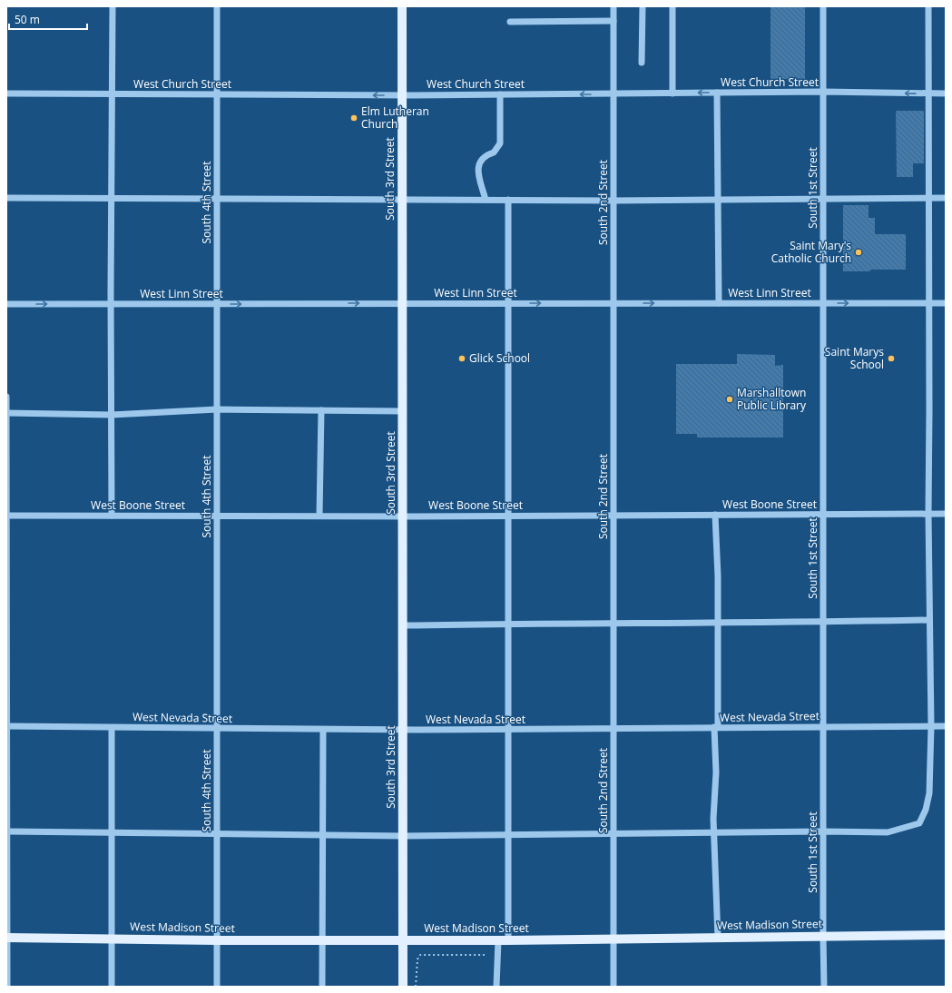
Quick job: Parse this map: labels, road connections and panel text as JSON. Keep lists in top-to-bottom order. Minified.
{"streets":{"main road":["South 3rd Street","West Madison Street"],"street":["West Church Street","South 1st Street","South 4th Street","South 2nd Street","West Linn Street","West Boone Street","West Nevada Street"]},"crossings":[["West Church Street","South 3rd Street"],["West Church Street","South 1st Street"],["West Church Street","South 4th Street"],["West Church Street","South 2nd Street"],["South 3rd Street","West Linn Street"],["South 3rd Street","West Boone Street"],["South 3rd Street","West Nevada Street"],["South 3rd Street","West Madison Street"],["South 1st Street","West Linn Street"],["South 1st Street","West Boone Street"],["South 1st Street","West Nevada Street"],["South 1st Street","West Madison Street"],["South 4th Street","West Linn Street"],["South 4th Street","West Boone Street"],["South 4th Street","West Nevada Street"],["South 4th Street","West Madison Street"],["South 2nd Street","West Linn Street"],["South 2nd Street","West Boone Street"],["South 2nd Street","West Nevada Street"],["South 2nd Street","West Madison Street"]],"one_way":["West Church Street","West Linn Street"],"places":["Elm Lutheran Church","Saint Mary's Catholic Church","Glick School","Saint Marys School","Marshalltown Public Library"],"scale_bar":"50 m"}
